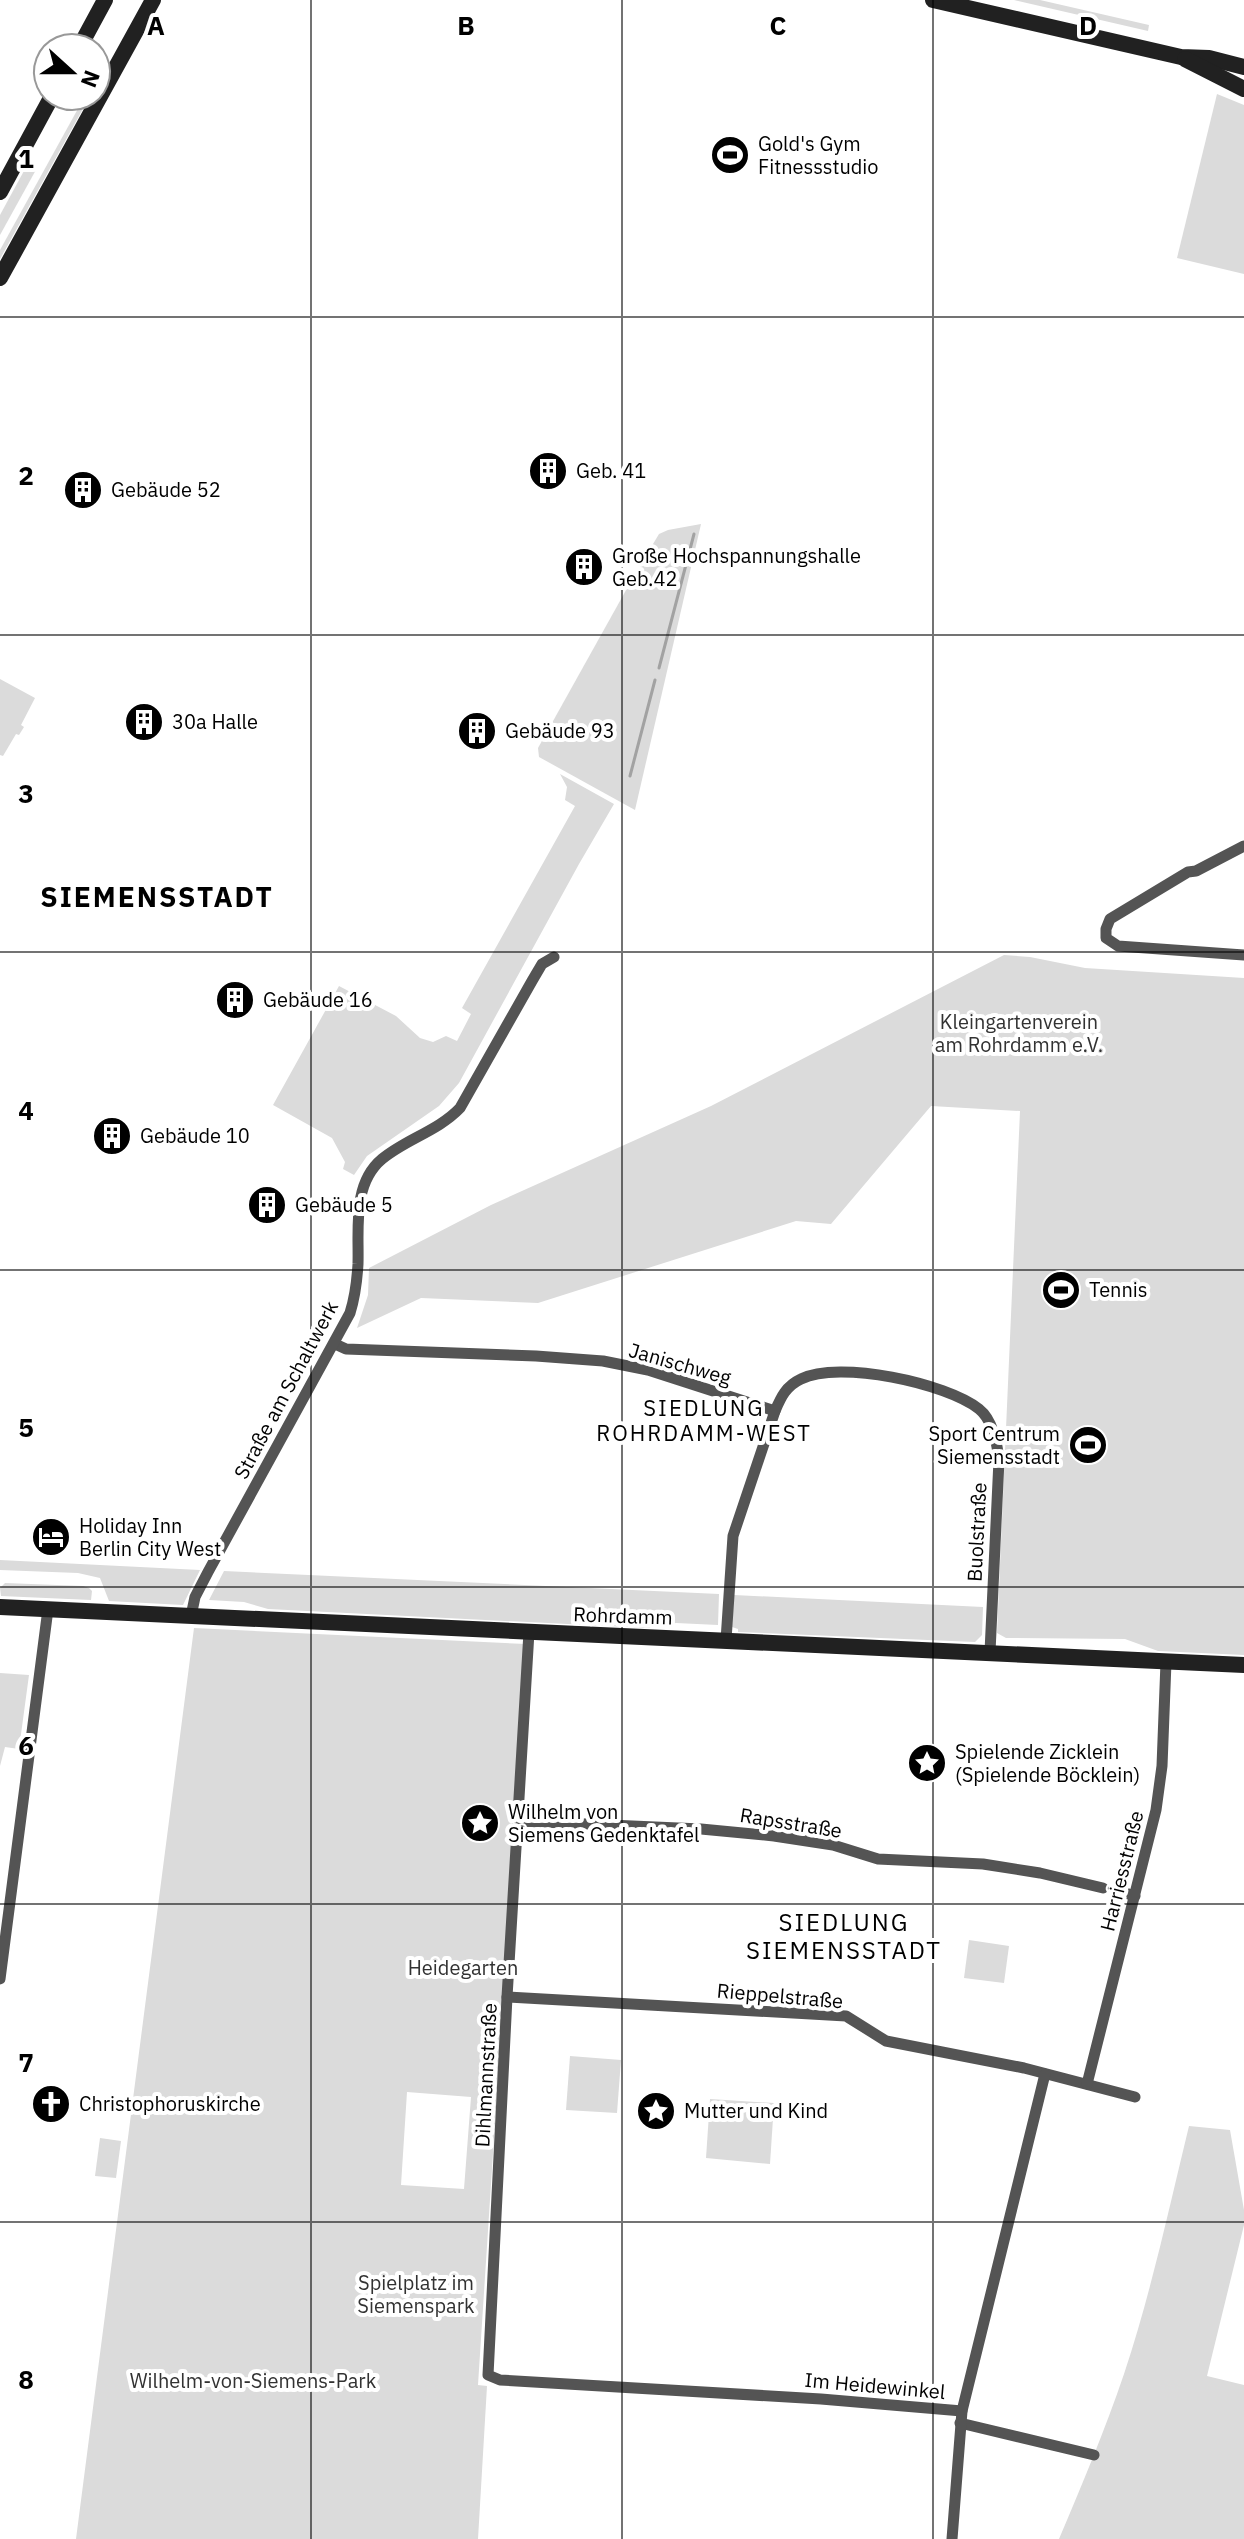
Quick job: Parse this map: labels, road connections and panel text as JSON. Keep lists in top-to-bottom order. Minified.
{"streets":{"main road":["Rohrdamm"],"street":["Janischweg","Straße am Schaltwerk","Buolstraße","Rapsstraße","Harriesstraße","Rieppelstraße","Dihlmannstraße","Im Heidewinkel"]},"crossings":[["Janischweg","Straße am Schaltwerk"],["Janischweg","Buolstraße"],["Straße am Schaltwerk","Rohrdamm"],["Buolstraße","Rohrdamm"],["Rohrdamm","Harriesstraße"],["Rohrdamm","Dihlmannstraße"],["Rapsstraße","Dihlmannstraße"],["Harriesstraße","Rieppelstraße"],["Rieppelstraße","Dihlmannstraße"],["Rieppelstraße","Im Heidewinkel"],["Dihlmannstraße","Im Heidewinkel"]],"districts":["SIEMENSSTADT","SIEDLUNG ROHRDAMM-WEST","SIEDLUNG SIEMENSSTADT"],"parks":["Kleingartenverein am Rohrdamm e.V.","Heidegarten","Spielplatz im Siemenspark","Wilhelm-von-Siemens-Park"],"places":{"sports":["Gold's Gym Fitnessstudio","Tennis","Sport Centrum Siemensstadt"],"building":["Geb. 41","Gebäude 52","Große Hochspannungshalle Geb.42","30a Halle","Gebäude 93","Gebäude 16","Gebäude 10","Gebäude 5"],"hotel":["Holiday Inn Berlin City West"],"place":["Spielende Zicklein (Spielende Böcklein)","Wilhelm von Siemens Gedenktafel","Mutter und Kind"],"church":["Christophoruskirche"]},"north":"right","grid":{"columns":["A","B","C","D"],"rows":["1","2","3","4","5","6","7","8"]}}
